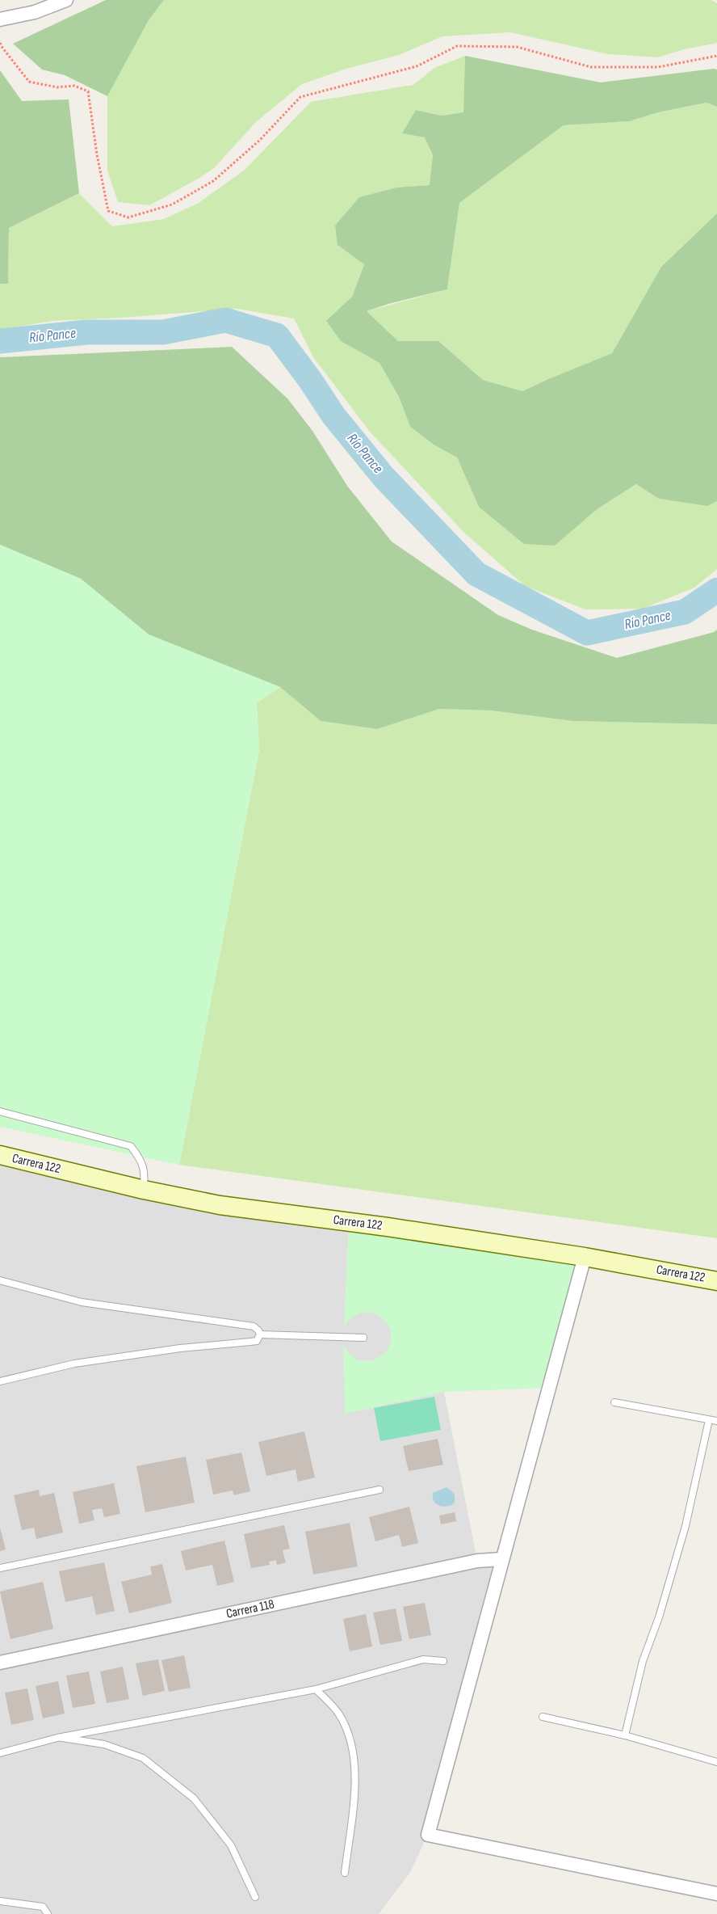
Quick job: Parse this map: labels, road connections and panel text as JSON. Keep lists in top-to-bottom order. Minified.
{"streets":{"street":["Carrera 122","Carrera 118"]},"water":["Río Pance"]}
